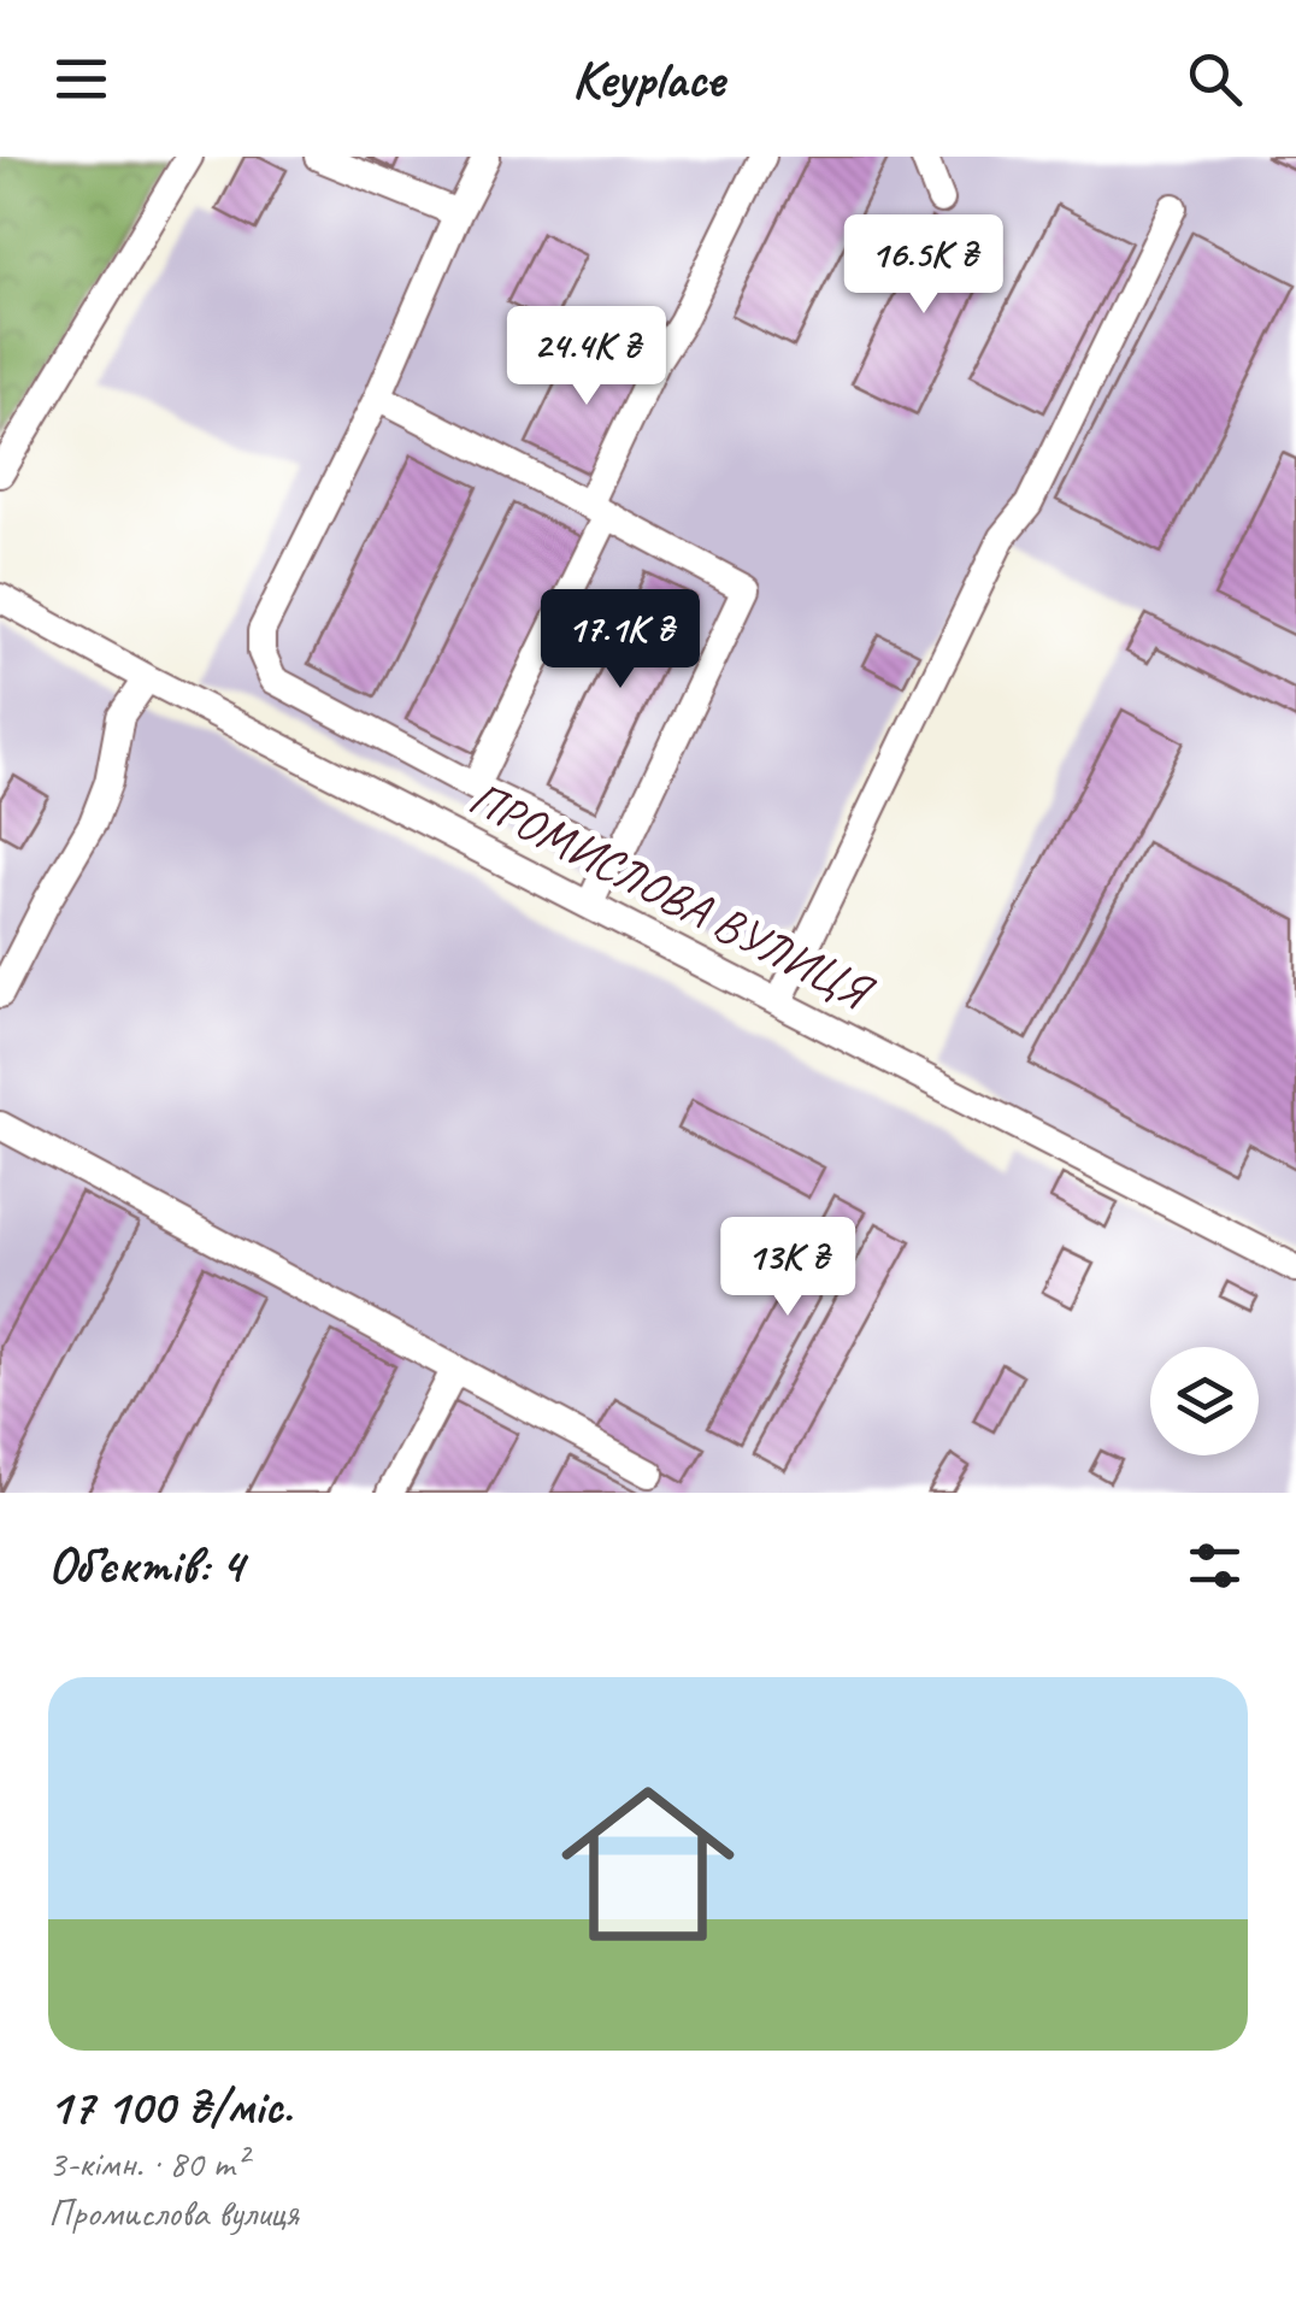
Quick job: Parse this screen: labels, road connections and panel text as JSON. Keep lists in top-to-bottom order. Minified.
{"streets":{"street":["ПРОМИСЛОВА ВУЛИЦЯ"]},"page":{"header":"Keyplace","price":["16.5K ₴","24.4K ₴","17.1K ₴","13K ₴"],"heading":"Об’єктів: 4","list":[{"name":"17 100 ₴/міс.","note":"3-кімн. · 80 m² · Промислова вулиця"}]}}
